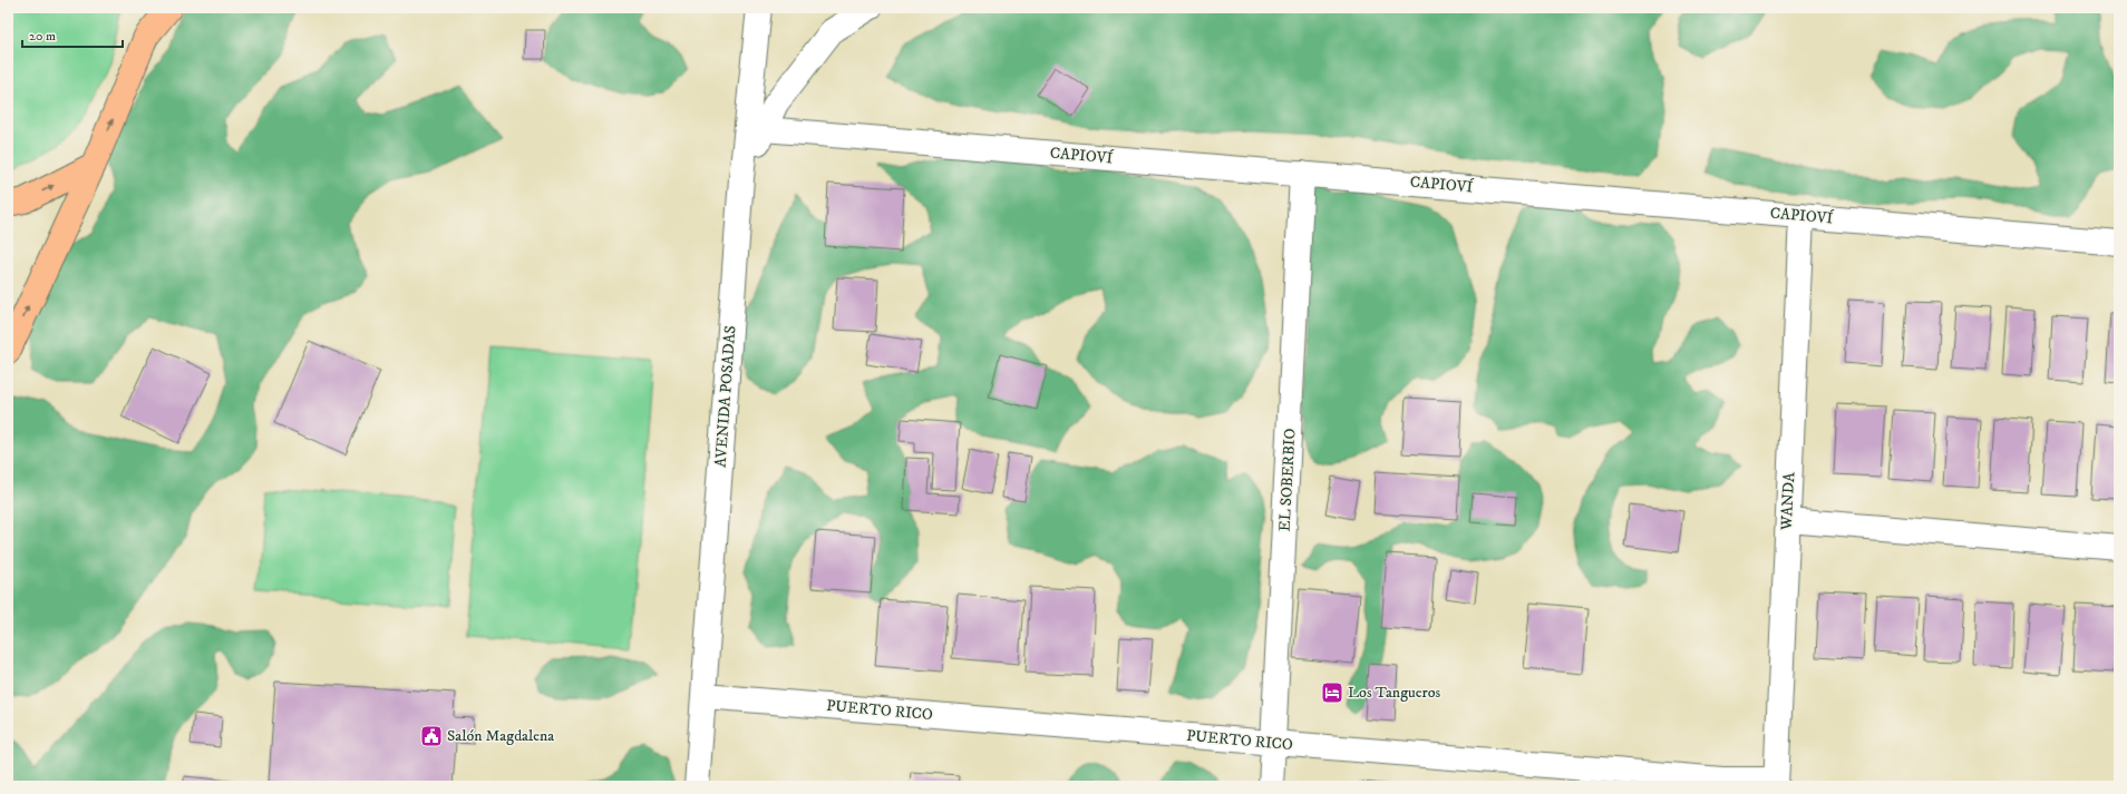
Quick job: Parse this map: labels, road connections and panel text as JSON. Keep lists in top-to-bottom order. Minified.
{"streets":{"street":["CAPIOVÍ","AVENIDA POSADAS","EL SOBERBIO","WANDA","PUERTO RICO"]},"crossings":[["CAPIOVÍ","EL SOBERBIO"],["CAPIOVÍ","WANDA"],["AVENIDA POSADAS","PUERTO RICO"],["EL SOBERBIO","PUERTO RICO"],["WANDA","PUERTO RICO"]],"places":{"hotel":["Los Tangueros"],"public building":["Salón Magdalena"]},"scale_bar":"20 m"}
